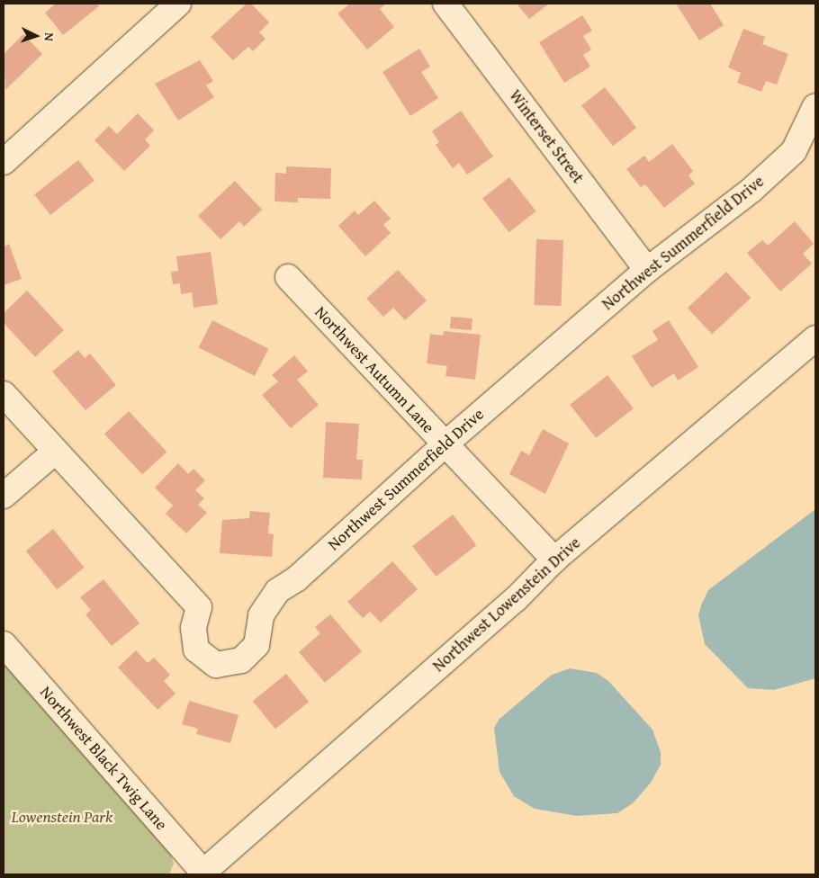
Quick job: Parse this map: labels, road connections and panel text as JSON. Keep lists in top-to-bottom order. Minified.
{"streets":{"street":["Winterset Street","Northwest Summerfield Drive","Northwest Autumn Lane","Northwest Lowenstein Drive","Northwest Black Twig Lane"]},"crossings":[["Winterset Street","Northwest Summerfield Drive"],["Northwest Summerfield Drive","Northwest Autumn Lane"],["Northwest Autumn Lane","Northwest Lowenstein Drive"],["Northwest Lowenstein Drive","Northwest Black Twig Lane"]],"parks":["Lowenstein Park"],"north":"right"}
